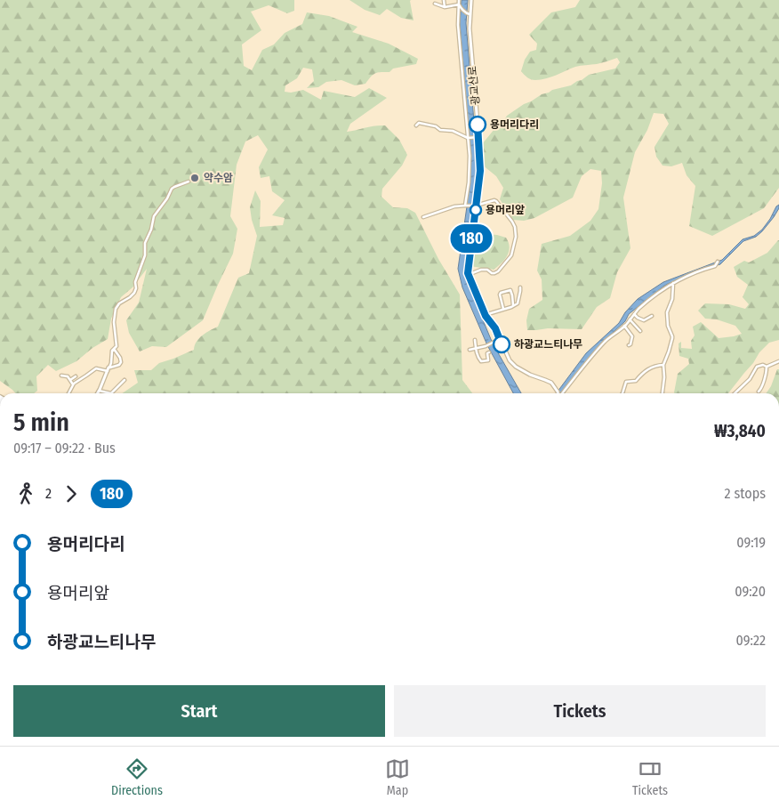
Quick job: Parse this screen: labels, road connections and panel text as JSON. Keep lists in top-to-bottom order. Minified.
{"streets":{"street":["광교산로"]},"places":["용머리다리","약수암","용머리앞","하광교느티나무"],"lines":["bus line 180"],"page":{"on_map":"180","heading":["5 min","09:17 – 09:22 · Bus","₩3,840"],"legs":["2","180","2 stops"],"list":[{"name":"용머리다리","value":"09:19"},{"name":"용머리앞","value":"09:20"},{"name":"하광교느티나무","value":"09:22"}],"buttons":["Start","Tickets"],"tabs":["Directions","Map","Tickets"]}}
